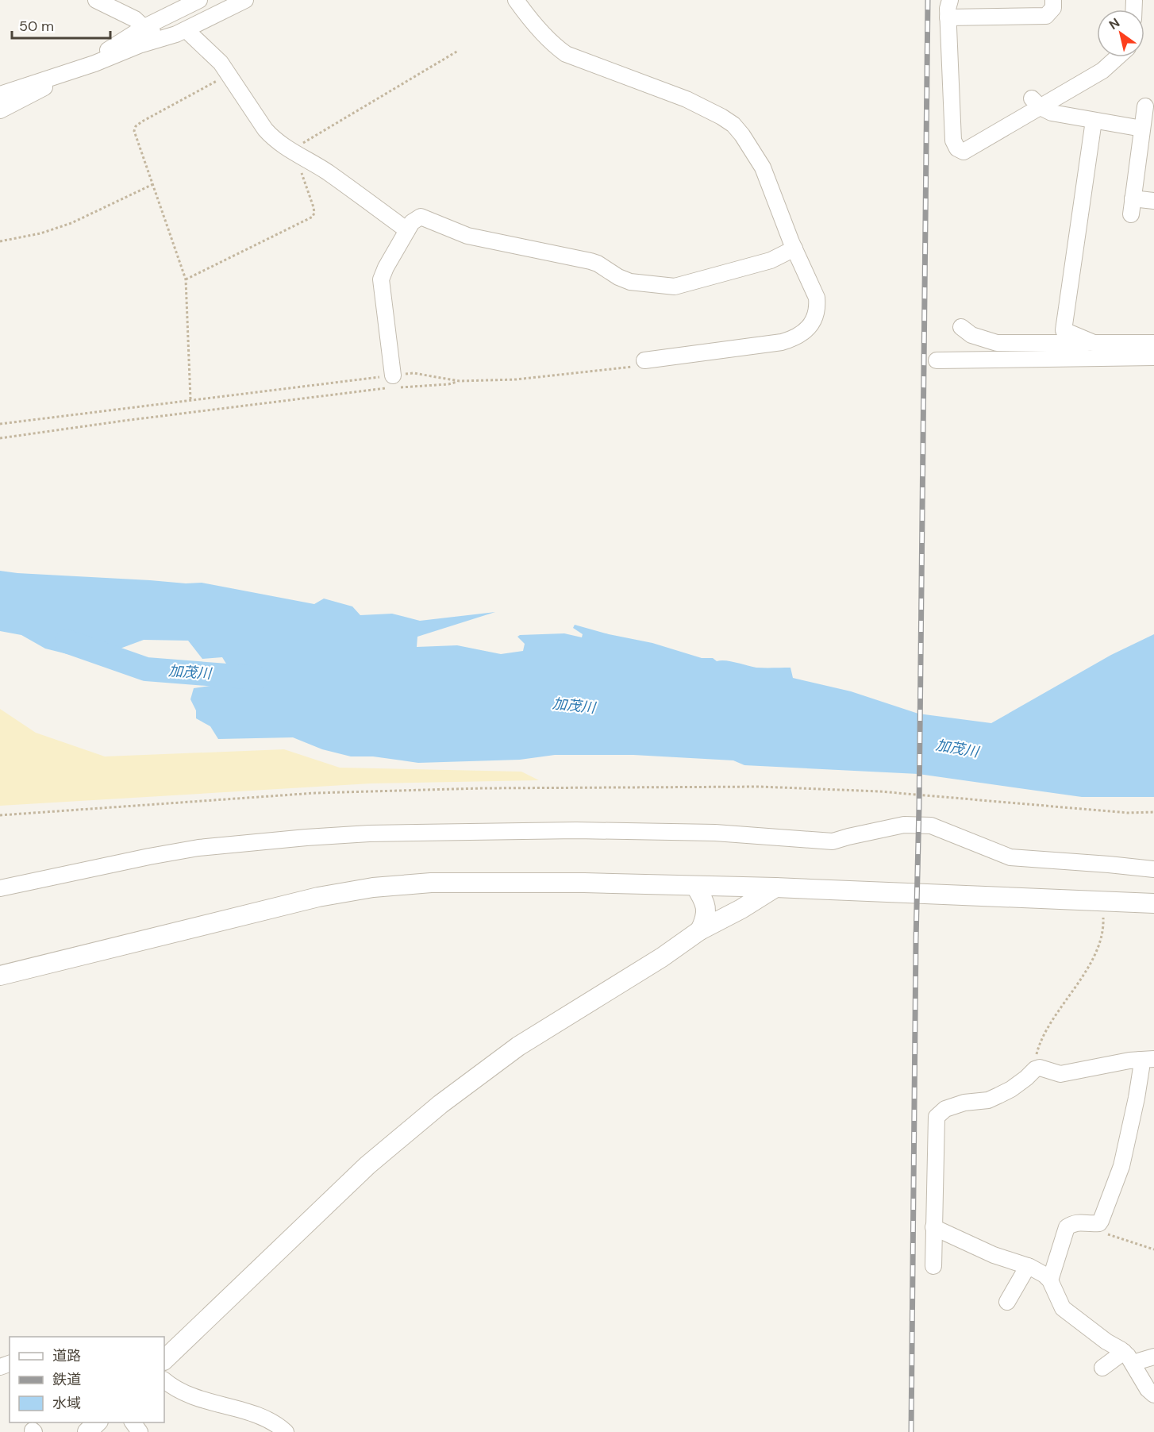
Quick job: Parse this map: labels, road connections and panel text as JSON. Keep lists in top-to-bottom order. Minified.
{"water":["加茂川"],"legend":["道路","鉄道","水域"],"scale_bar":"50 m","north":"top left"}
